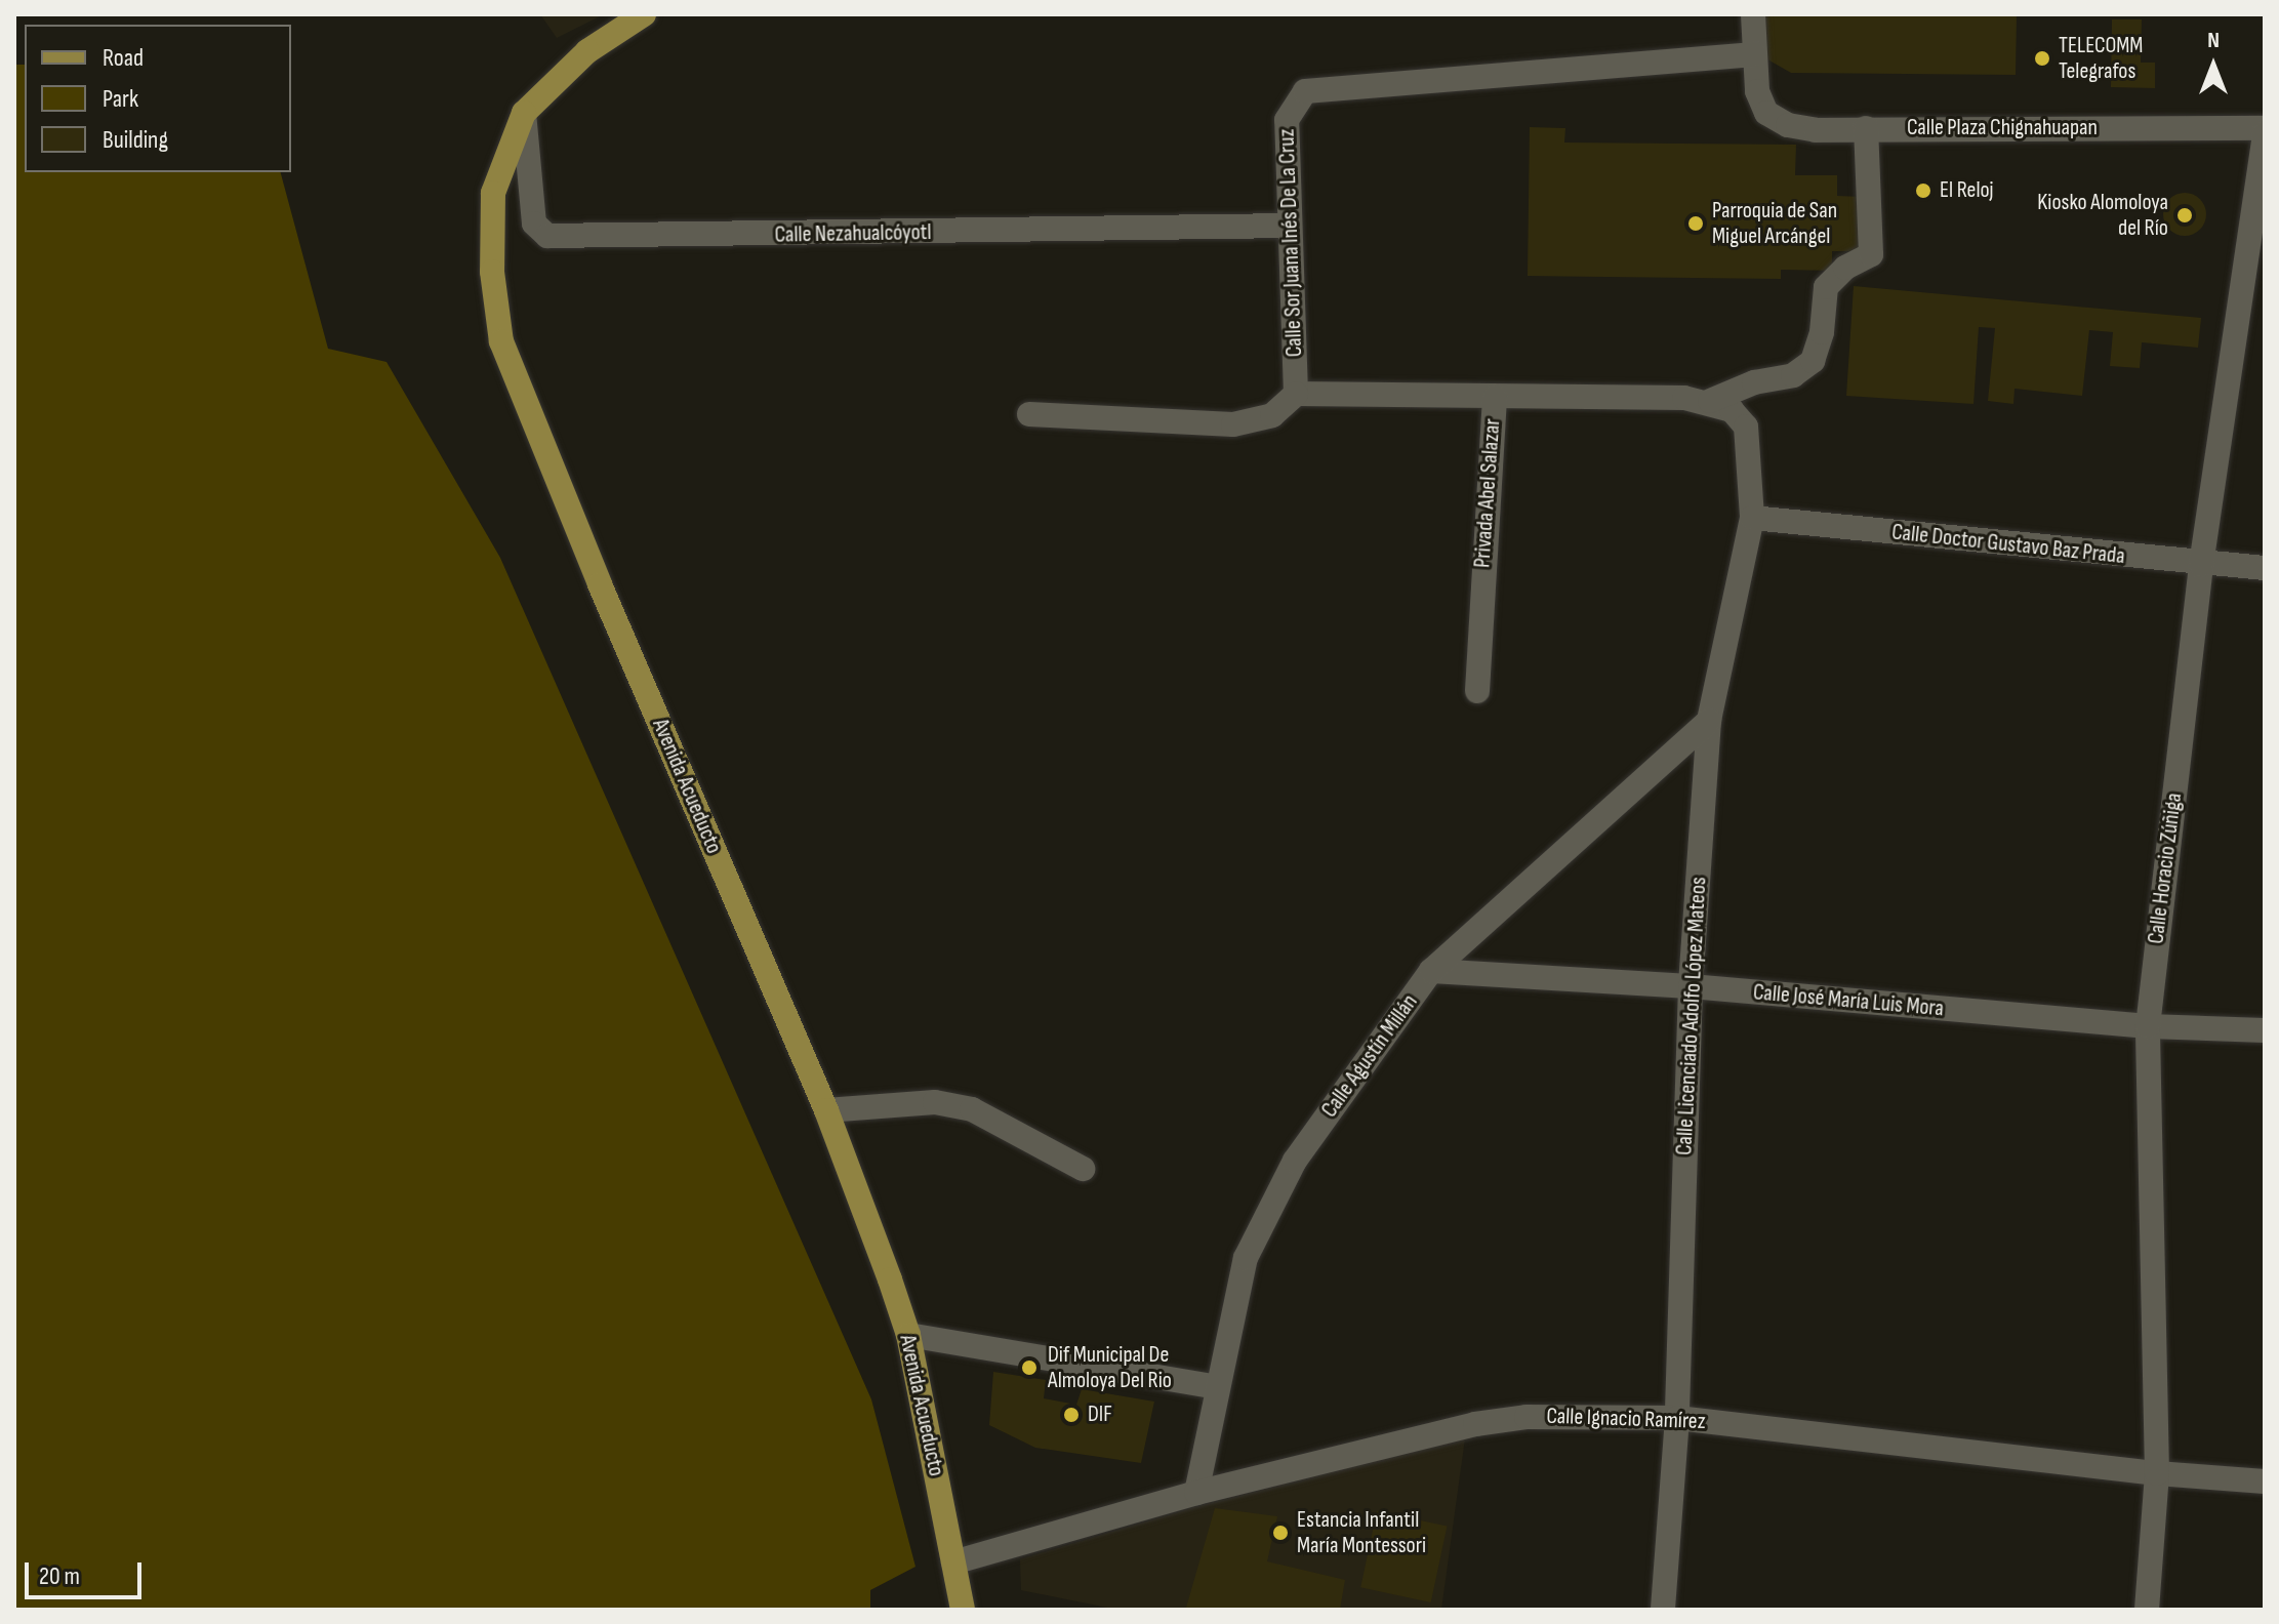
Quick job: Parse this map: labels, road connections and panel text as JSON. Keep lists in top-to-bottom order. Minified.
{"streets":{"main road":["Avenida Acueducto"],"street":["Calle Plaza Chignahuapan","Calle Nezahualcóyotl","Calle Sor Juana Inés De La Cruz","Privada Abel Salazar","Calle Doctor Gustavo Baz Prada","Calle Horacio Zúñiga","Calle José María Luis Mora","Calle Licenciado Adolfo López Mateos","Calle Agustín Millán","Calle Ignacio Ramírez"]},"crossings":[["Calle Plaza Chignahuapan","Calle Sor Juana Inés De La Cruz"],["Calle Plaza Chignahuapan","Calle Horacio Zúñiga"],["Calle Nezahualcóyotl","Calle Sor Juana Inés De La Cruz"],["Calle Nezahualcóyotl","Avenida Acueducto"],["Calle Doctor Gustavo Baz Prada","Calle Horacio Zúñiga"],["Calle Doctor Gustavo Baz Prada","Calle Licenciado Adolfo López Mateos"],["Avenida Acueducto","Calle Ignacio Ramírez"],["Calle Horacio Zúñiga","Calle José María Luis Mora"],["Calle Horacio Zúñiga","Calle Ignacio Ramírez"],["Calle José María Luis Mora","Calle Licenciado Adolfo López Mateos"],["Calle José María Luis Mora","Calle Agustín Millán"],["Calle Licenciado Adolfo López Mateos","Calle Agustín Millán"],["Calle Licenciado Adolfo López Mateos","Calle Ignacio Ramírez"],["Calle Agustín Millán","Calle Ignacio Ramírez"]],"places":["TELECOMM Telegrafos","El Reloj","Kiosko Alomoloya del Río","Parroquia de San Miguel Arcángel","Dif Municipal De Almoloya Del Rio","DIF","Estancia Infantil María Montessori"],"legend":["Road","Park","Building"],"scale_bar":"20 m","north":"top"}
